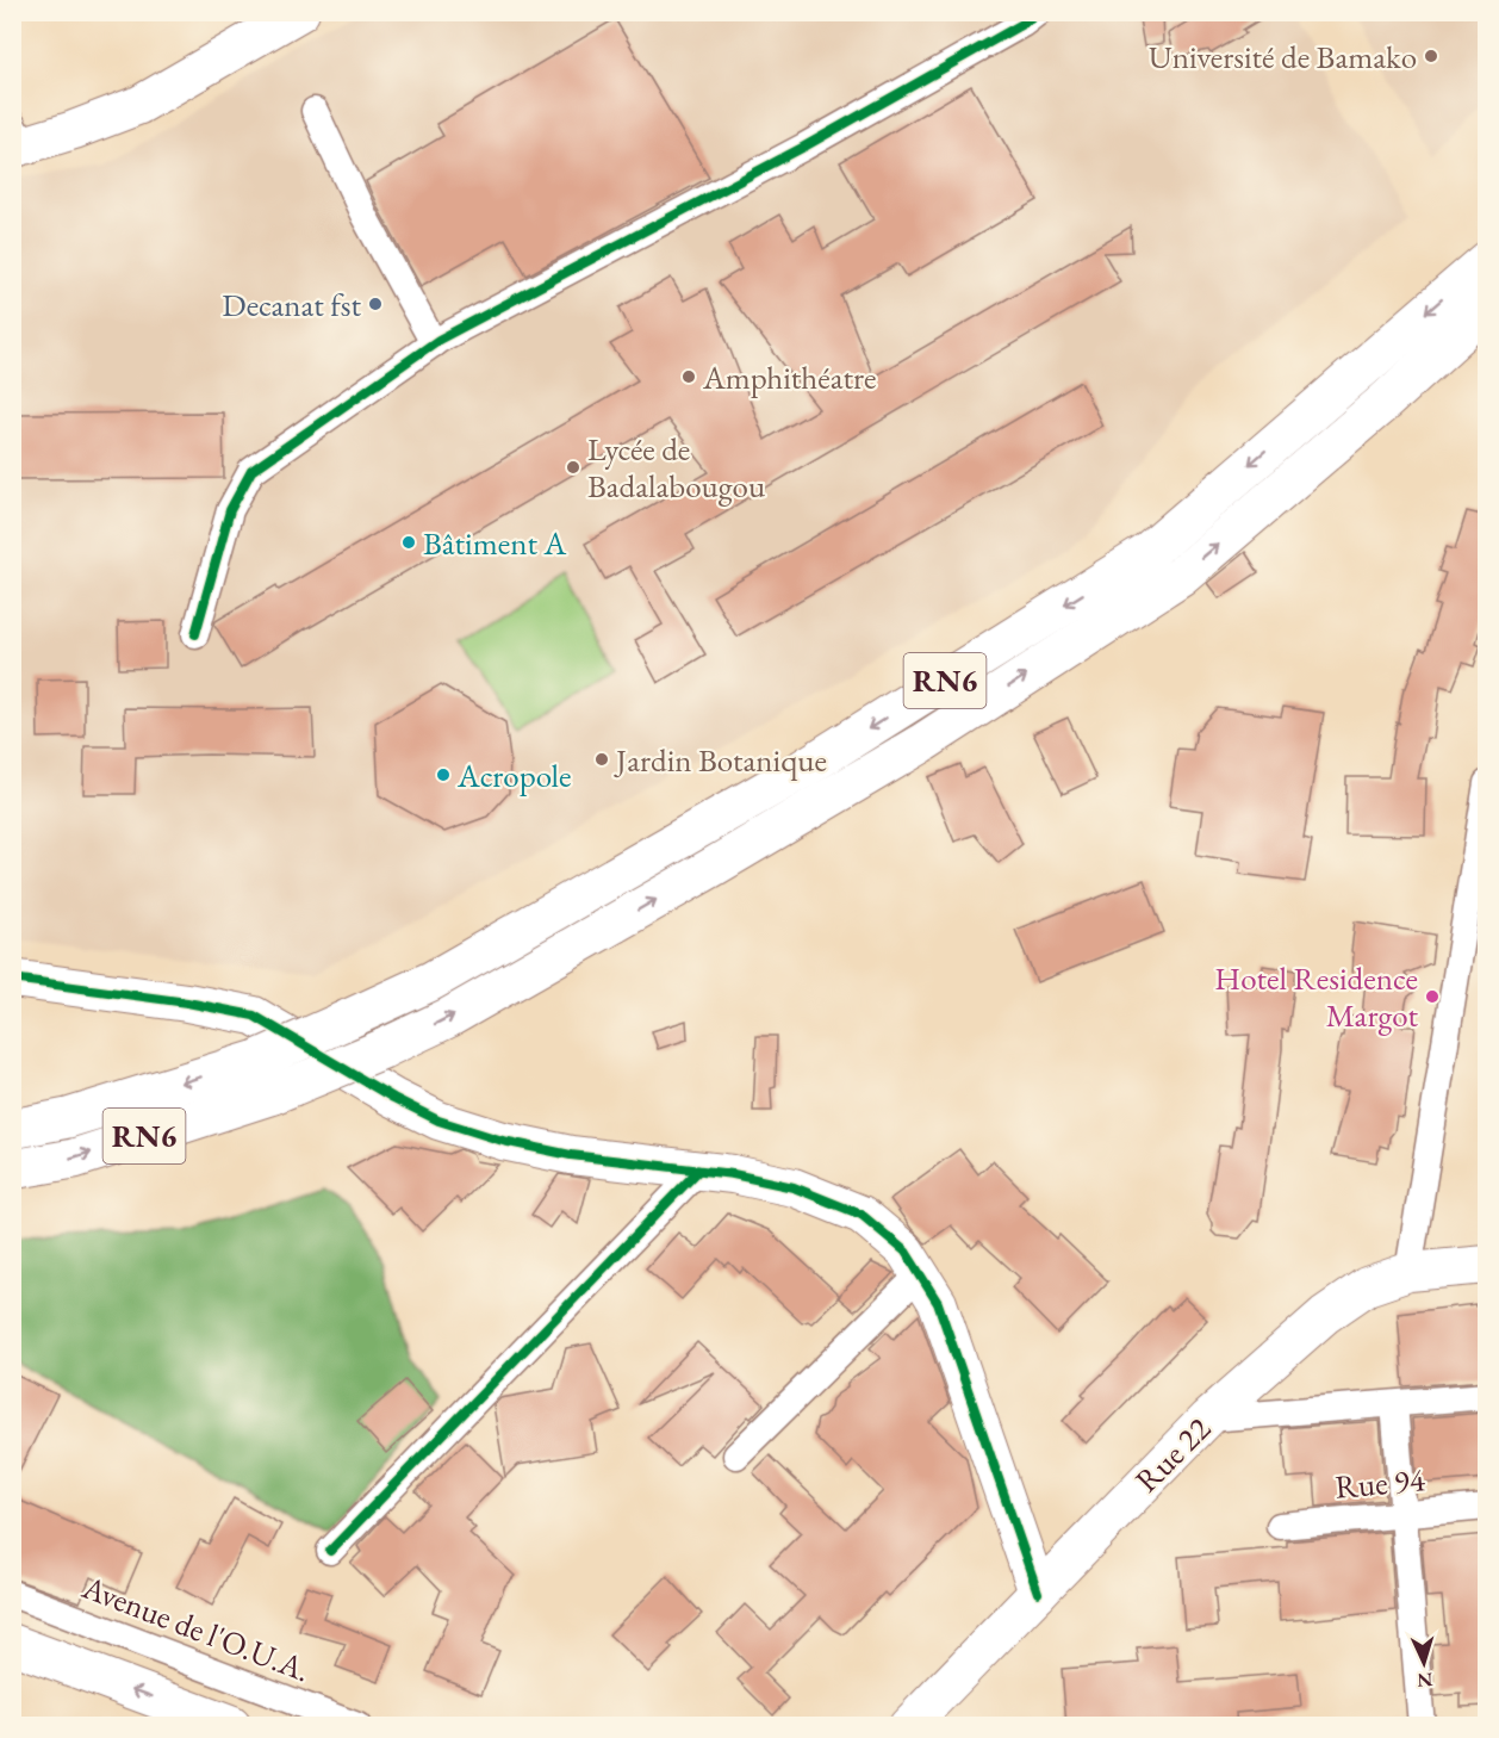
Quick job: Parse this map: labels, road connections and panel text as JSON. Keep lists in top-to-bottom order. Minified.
{"streets":{"highway":["RN6"],"street":["Rue 22","Rue 94","Avenue de l'O.U.A."]},"places":["Université de Bamako","Decanat fst","Amphithéatre","Lycée de Badalabougou","Bâtiment A","Jardin Botanique","Acropole","Hotel Residence Margot"],"north":"bottom"}
